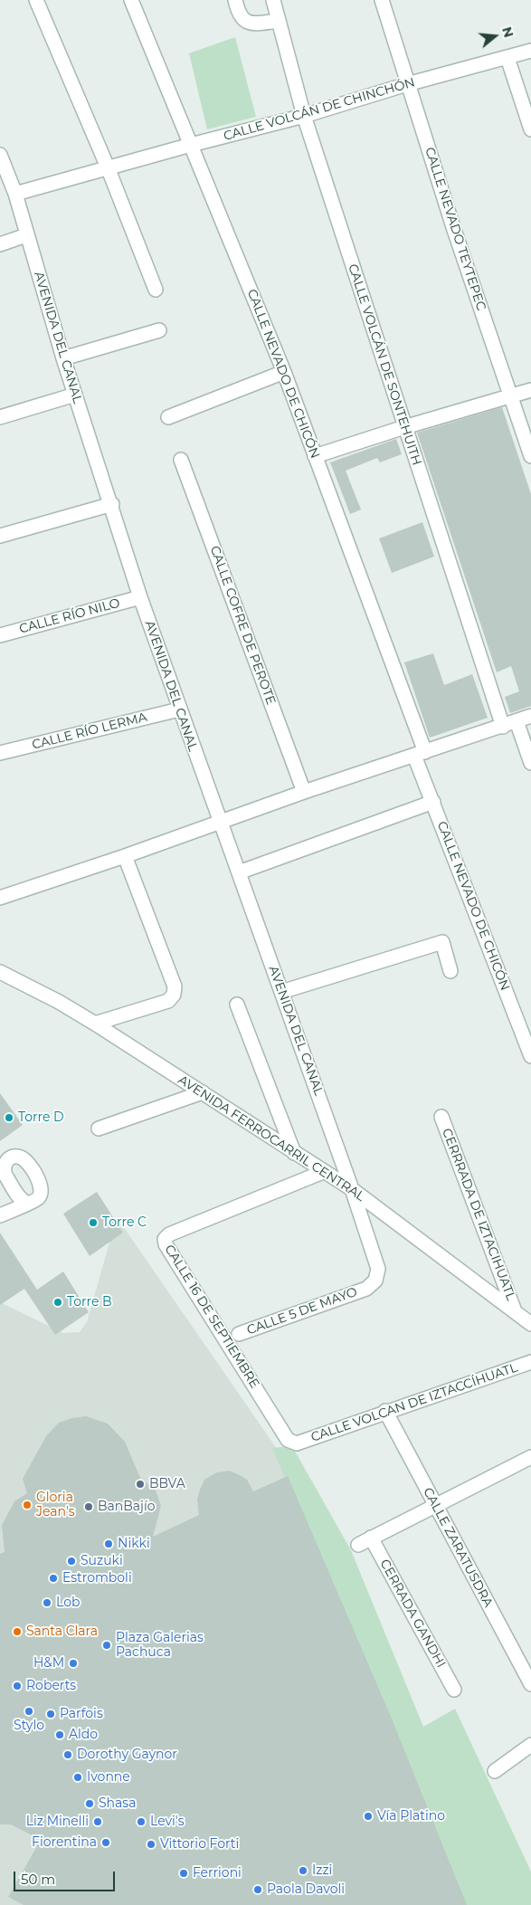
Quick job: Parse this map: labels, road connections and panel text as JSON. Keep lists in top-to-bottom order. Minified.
{"streets":{"street":["CALLE VOLCÁN DE CHINCHÓN","CALLE NEVADO TEYTEPEC","AVENIDA DEL CANAL","CALLE VOLCÁN DE SONTEHUITH","CALLE NEVADO DE CHICÓN","CALLE RÍO NILO","CALLE COFRE DE PEROTE","CALLE RÍO LERMA","AVENIDA FERROCARRIL CENTRAL","CERRRADA DE IZTACIHUATL","CALLE 5 DE MAYO","CALLE 16 DE SEPTIEMBRE","CALLE VOLCAN DE IZTACCÍHUATL","CALLE ZARATUSDRA","CERRADA GANDHI"]},"crossings":[["CALLE VOLCÁN DE CHINCHÓN","CALLE NEVADO TEYTEPEC"],["CALLE VOLCÁN DE CHINCHÓN","AVENIDA DEL CANAL"],["CALLE VOLCÁN DE CHINCHÓN","CALLE VOLCÁN DE SONTEHUITH"],["CALLE VOLCÁN DE CHINCHÓN","CALLE NEVADO DE CHICÓN"],["AVENIDA DEL CANAL","CALLE RÍO NILO"],["AVENIDA DEL CANAL","CALLE RÍO LERMA"],["AVENIDA DEL CANAL","AVENIDA FERROCARRIL CENTRAL"],["AVENIDA DEL CANAL","CALLE 5 DE MAYO"],["AVENIDA FERROCARRIL CENTRAL","CERRRADA DE IZTACIHUATL"],["AVENIDA FERROCARRIL CENTRAL","CALLE 5 DE MAYO"],["AVENIDA FERROCARRIL CENTRAL","CALLE 16 DE SEPTIEMBRE"],["CALLE 16 DE SEPTIEMBRE","CALLE VOLCAN DE IZTACCÍHUATL"],["CALLE VOLCAN DE IZTACCÍHUATL","CALLE ZARATUSDRA"]],"places":["Torre D","Torre C","Torre B","BBVA","Gloria Jean's","BanBajío","Nikki","Suzuki","Estromboli","Lob","Santa Clara","Plaza Galerias Pachuca","H&M","Roberts","Stylo","Parfois","Aldo","Dorothy Gaynor","Ivonne","Shasa","Vía Platino","Liz Minelli","Levi's","Fiorentina","Vittorio Forti","Izzi","Ferrioni","Paola Davoli"],"scale_bar":"50 m","north":"right"}
